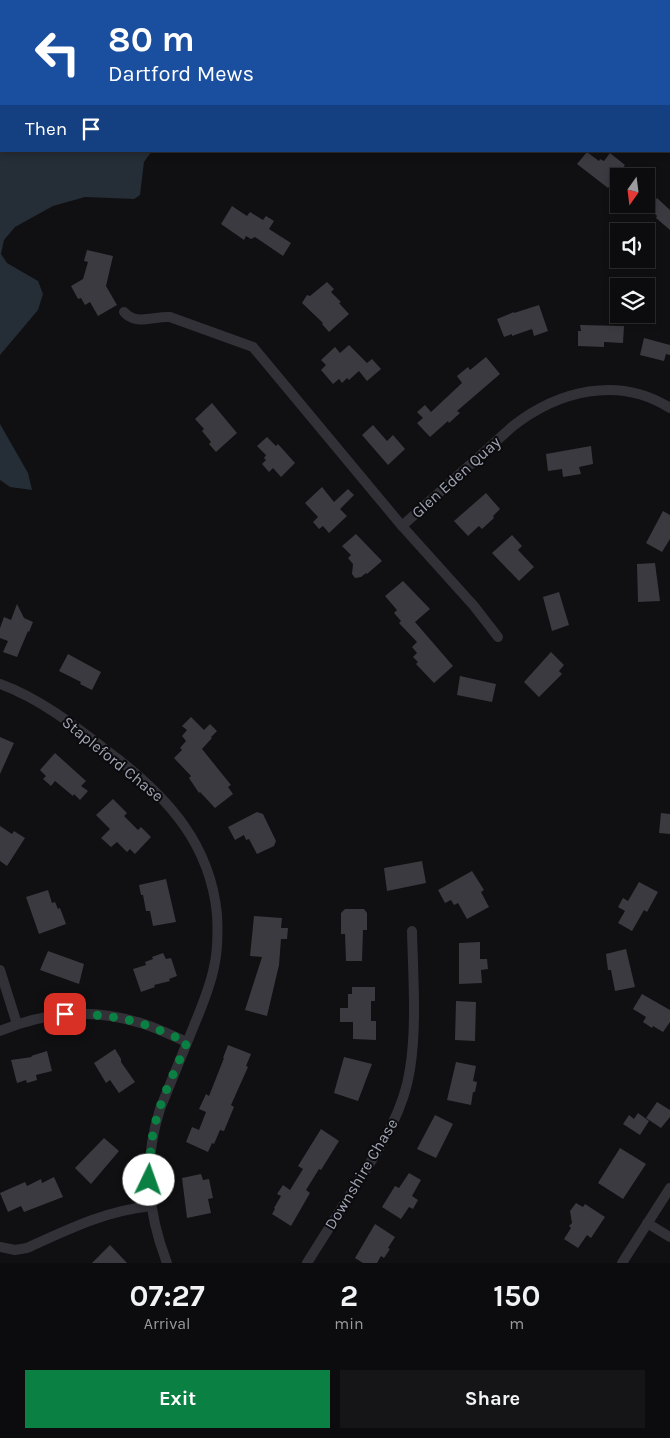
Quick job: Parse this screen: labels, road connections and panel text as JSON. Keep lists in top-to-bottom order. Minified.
{"streets":{"street":["Glen Eden Quay","Stapleford Chase","Downshire Chase"]},"north":"bottom","page":{"turn":["80 m","Dartford Mews"],"then":"Then","eta":["07:27","Arrival","2","min","150","m"],"buttons":["Exit","Share"]}}
